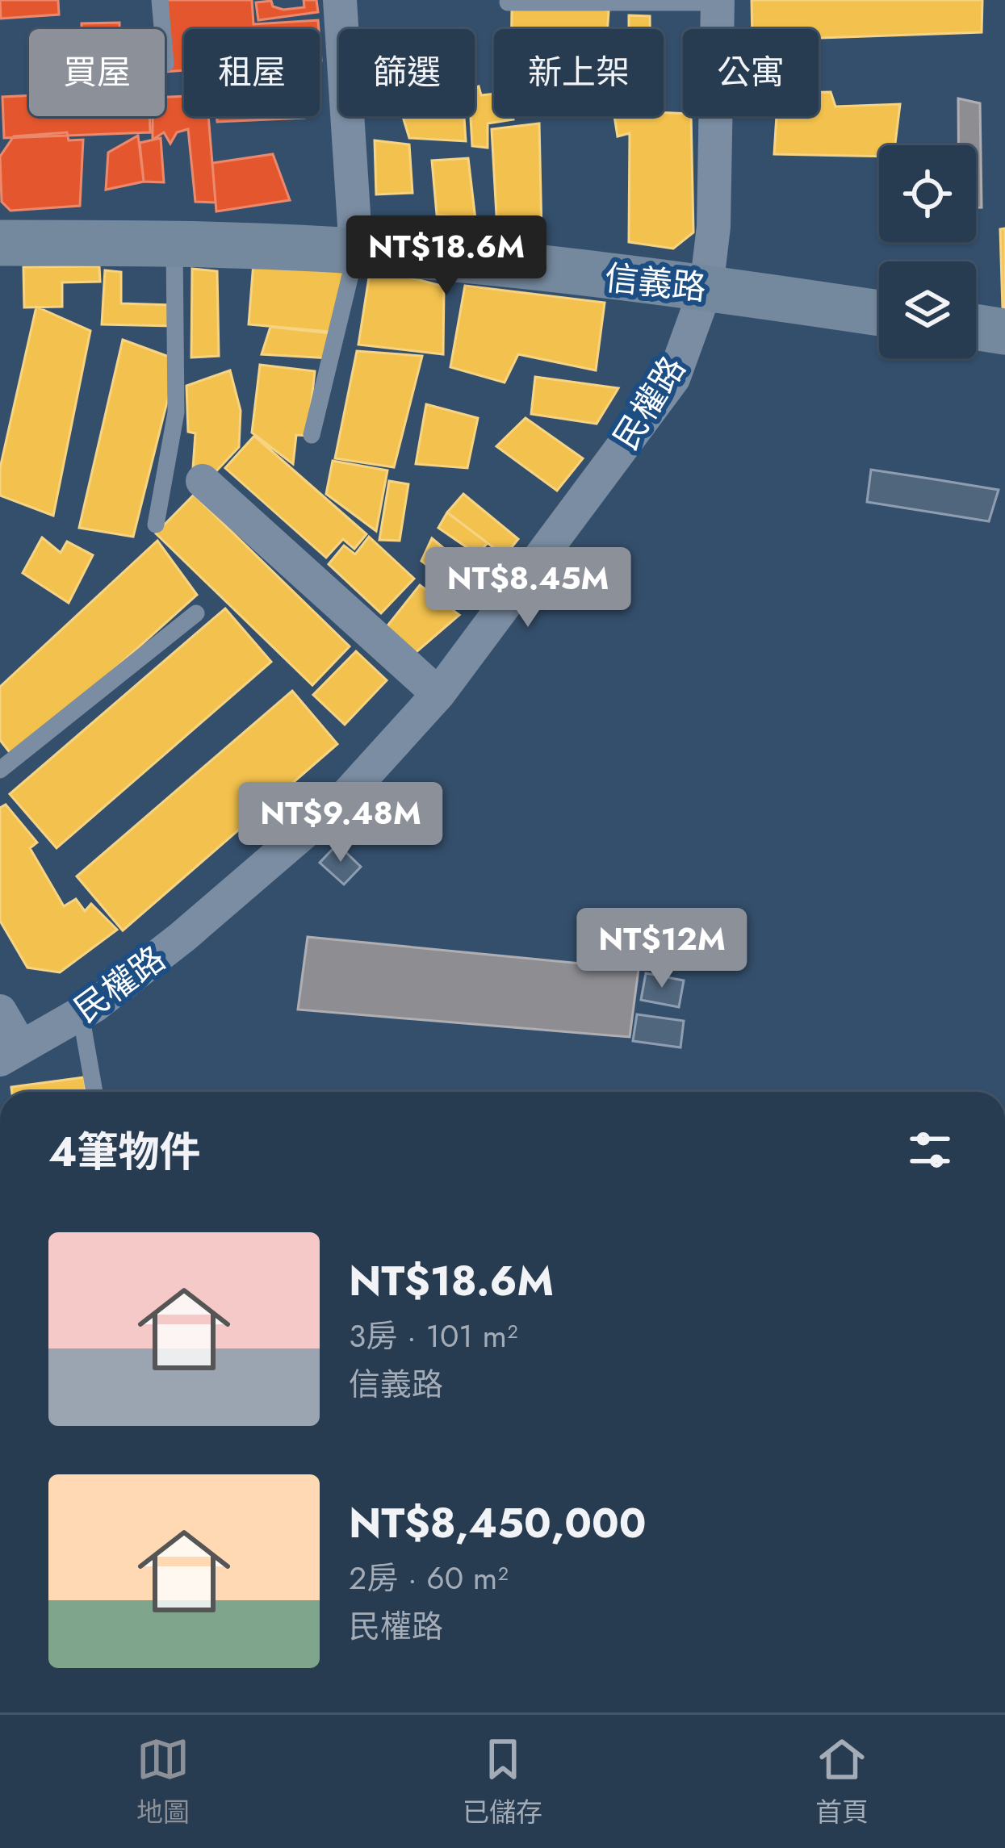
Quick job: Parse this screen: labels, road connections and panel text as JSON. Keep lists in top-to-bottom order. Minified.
{"streets":{"street":["信義路","民權路"]},"crossings":[["信義路","民權路"]],"page":{"chip":["買屋","租屋","篩選","新上架","公寓"],"price":["NT$18.6M","NT$8.45M","NT$9.48M","NT$12M"],"heading":"4筆物件","list":[{"name":"NT$18.6M","note":"3房 · 101 m² · 信義路"},{"name":"NT$8,450,000","note":"2房 · 60 m² · 民權路"}],"tabs":["地圖","已儲存","首頁"]}}
